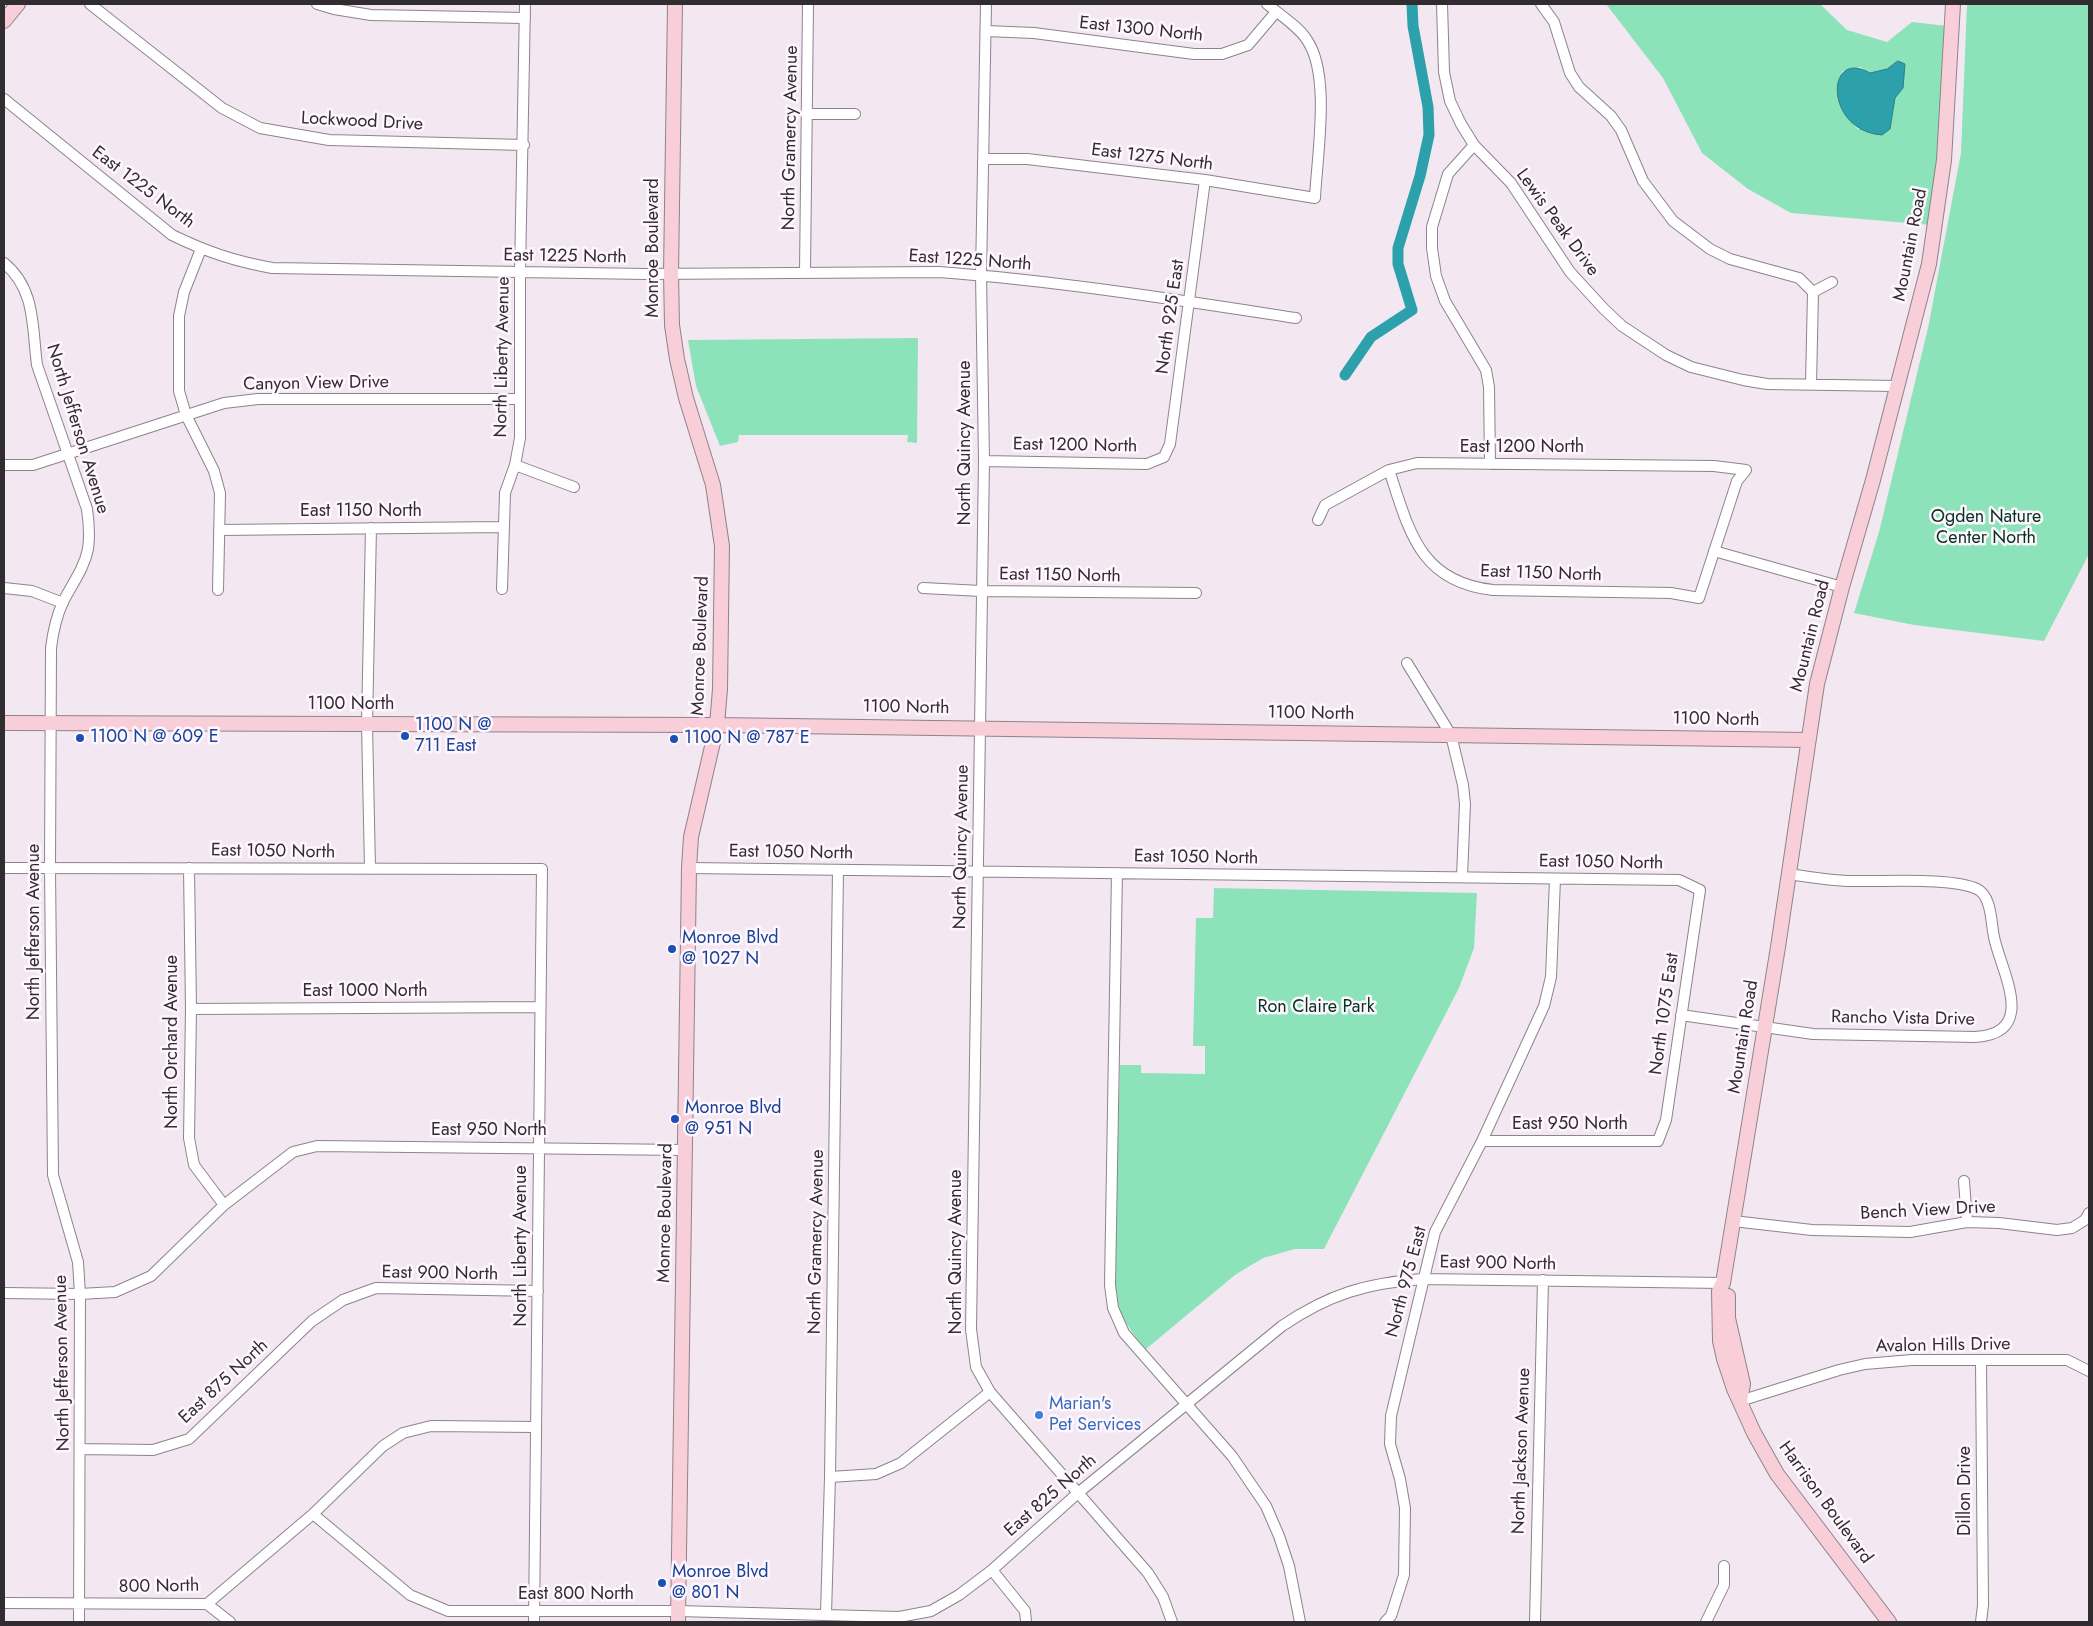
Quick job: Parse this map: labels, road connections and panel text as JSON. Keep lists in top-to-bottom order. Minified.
{"streets":{"street":["East 1300 North","Lockwood Drive","North Gramercy Avenue","East 1275 North","East 1225 North","Lewis Peak Drive","Mountain Road","Monroe Boulevard","North 925 East","North Liberty Avenue","Canyon View Drive","North Jefferson Avenue","North Quincy Avenue","East 1200 North","East 1150 North","1100 North","East 1050 North","East 1000 North","North 1075 East","Rancho Vista Drive","North Orchard Avenue","East 950 North","Bench View Drive","East 900 North","North 975 East","Avalon Hills Drive","East 875 North","North Jackson Avenue","Dillon Drive","East 825 North","Harrison Boulevard","800 North","East 800 North"]},"crossings":[["East 1300 North","East 1275 North"],["East 1300 North","North Quincy Avenue"],["Lockwood Drive","North Liberty Avenue"],["North Gramercy Avenue","East 1225 North"],["North Gramercy Avenue","East 1050 North"],["North Gramercy Avenue","East 800 North"],["East 1275 North","North 925 East"],["East 1275 North","North Quincy Avenue"],["East 1225 North","Monroe Boulevard"],["East 1225 North","North 925 East"],["East 1225 North","North Liberty Avenue"],["East 1225 North","North Quincy Avenue"],["Lewis Peak Drive","Mountain Road"],["Mountain Road","1100 North"],["Mountain Road","Rancho Vista Drive"],["Mountain Road","Bench View Drive"],["Mountain Road","East 900 North"],["Mountain Road","Avalon Hills Drive"],["Mountain Road","Harrison Boulevard"],["Monroe Boulevard","1100 North"],["Monroe Boulevard","East 1050 North"],["Monroe Boulevard","East 950 North"],["Monroe Boulevard","East 800 North"],["North 925 East","East 1200 North"],["North Liberty Avenue","Canyon View Drive"],["North Liberty Avenue","East 1150 North"],["North Liberty Avenue","East 1050 North"],["North Liberty Avenue","East 1000 North"],["North Liberty Avenue","East 950 North"],["North Liberty Avenue","East 900 North"],["North Liberty Avenue","800 North"],["North Liberty Avenue","East 800 North"],["Canyon View Drive","North Jefferson Avenue"],["North Jefferson Avenue","1100 North"],["North Jefferson Avenue","East 1050 North"],["North Jefferson Avenue","East 875 North"],["North Jefferson Avenue","800 North"],["North Quincy Avenue","East 1200 North"],["North Quincy Avenue","East 1150 North"],["North Quincy Avenue","1100 North"],["North Quincy Avenue","East 1050 North"],["North Quincy Avenue","East 825 North"],["East 1200 North","East 1150 North"],["East 1050 North","North 1075 East"],["East 1050 North","North Orchard Avenue"],["East 1050 North","North 975 East"],["East 1000 North","North Orchard Avenue"],["North 1075 East","East 950 North"],["North Orchard Avenue","East 950 North"],["East 950 North","North 975 East"],["East 900 North","North 975 East"],["East 900 North","East 875 North"],["East 900 North","North Jackson Avenue"],["East 900 North","East 825 North"],["Avalon Hills Drive","Dillon Drive"],["Avalon Hills Drive","Harrison Boulevard"],["East 825 North","East 800 North"],["800 North","East 800 North"]],"parks":["Ogden Nature Center North","Ron Claire Park"],"places":["1100 N @ 711 East","1100 N @ 609 E","1100 N @ 787 E","Monroe Blvd @ 1027 N","Monroe Blvd @ 951 N","Marian's Pet Services","Monroe Blvd @ 801 N"]}
